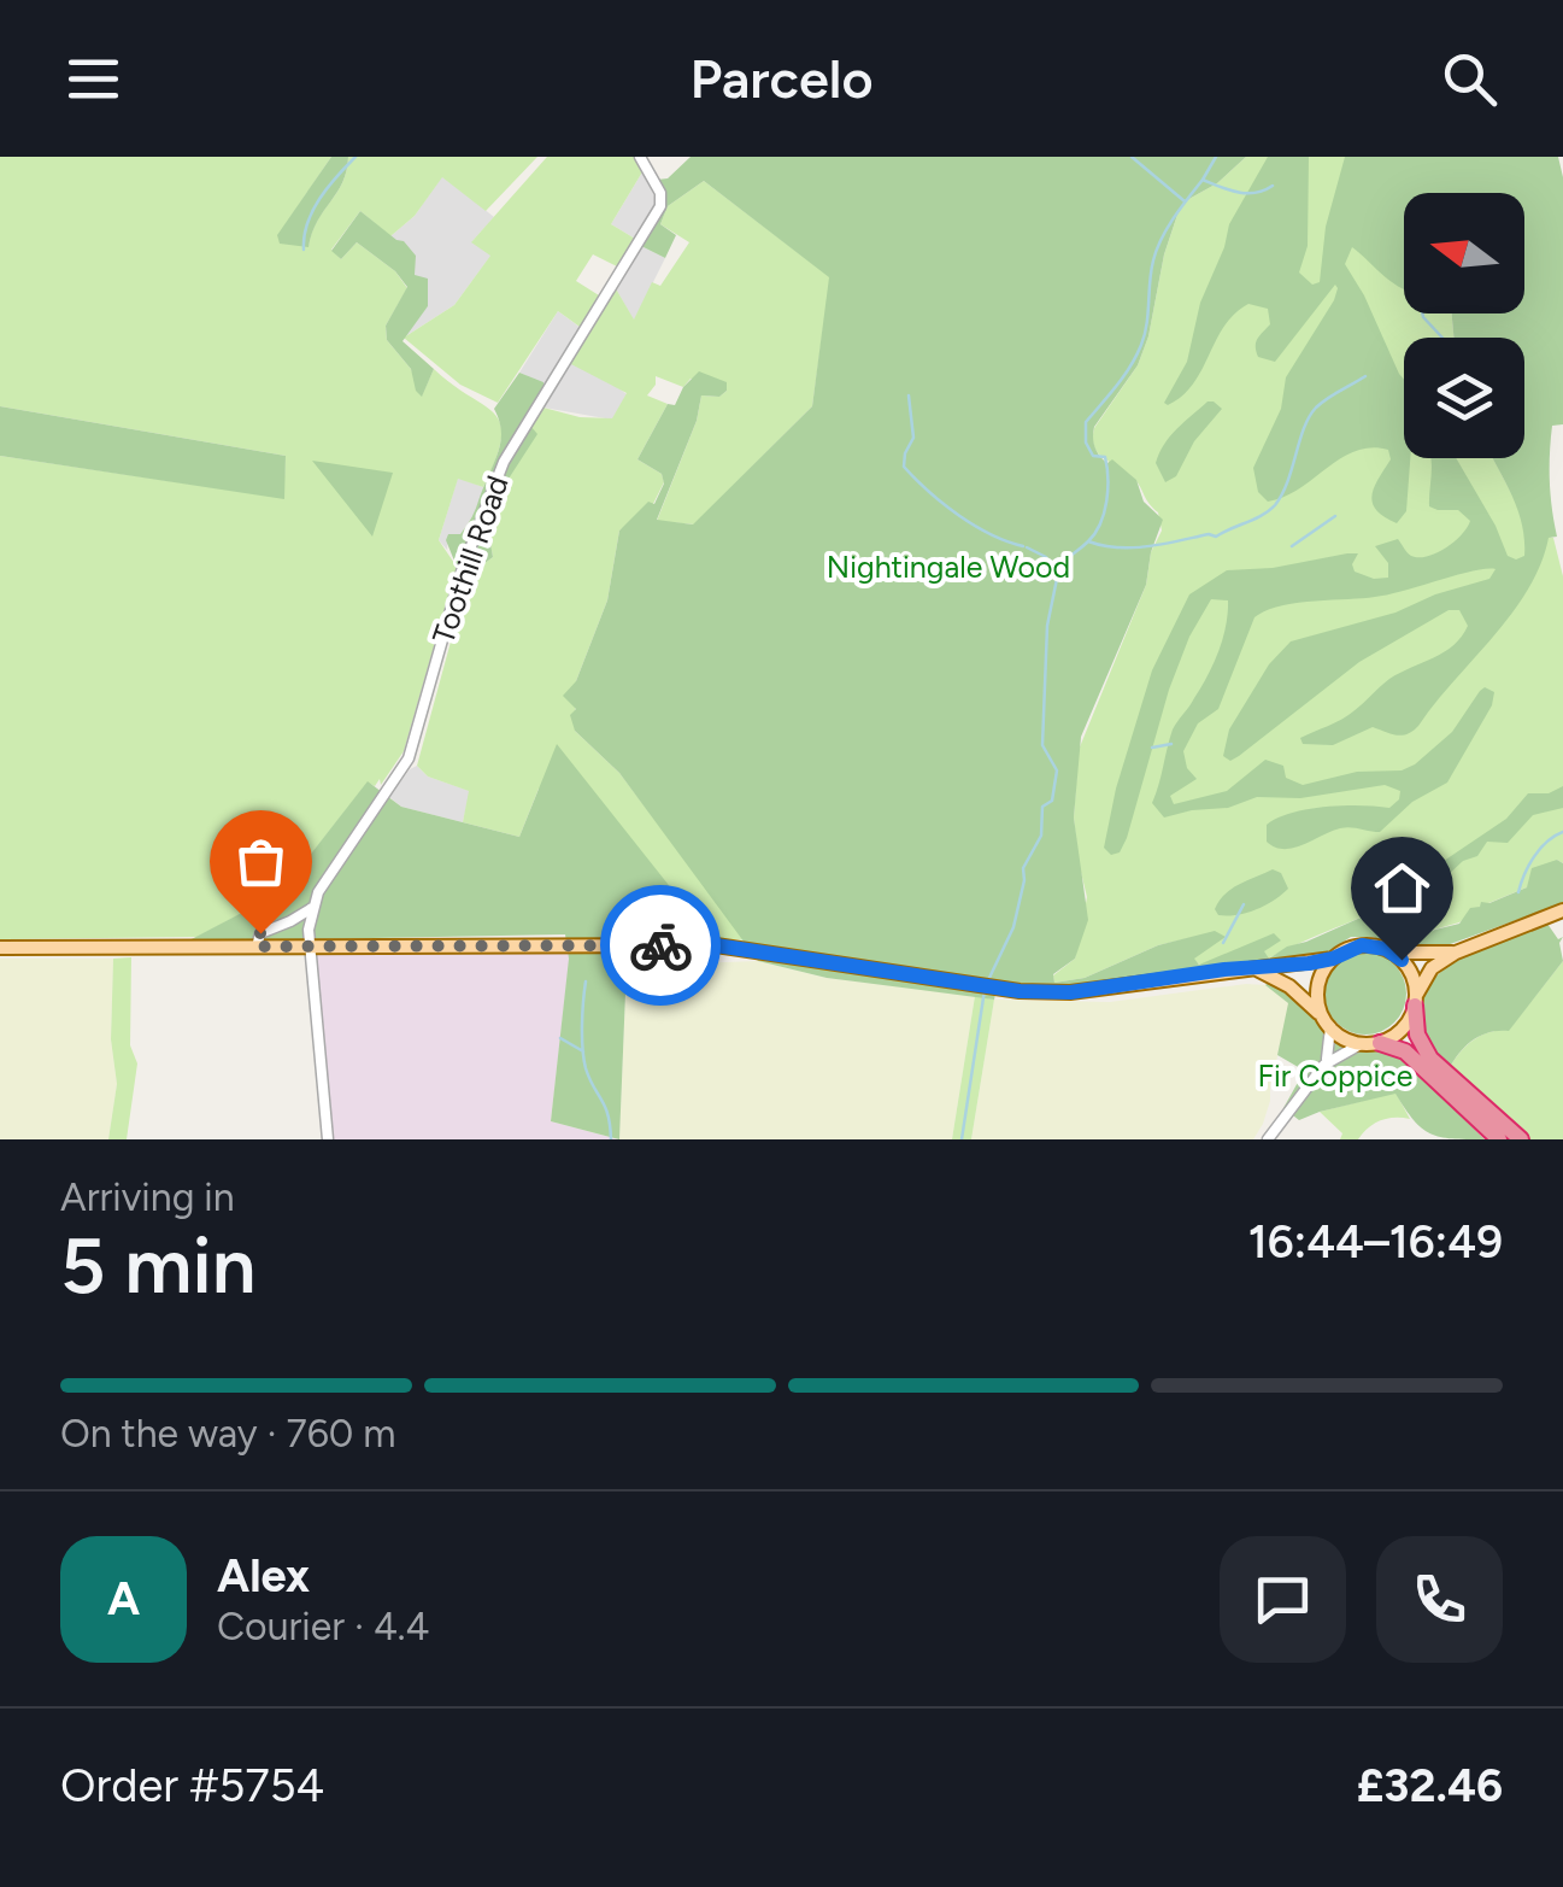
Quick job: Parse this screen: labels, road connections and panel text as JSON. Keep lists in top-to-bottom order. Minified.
{"streets":{"street":["Toothill Road"]},"parks":["Nightingale Wood","Fir Coppice"],"north":"left","page":{"header":"Parcelo","heading":["5 min","Arriving in","16:44–16:49"],"panel":["Alex","Courier · 4.4","Order #5754","£32.46"],"bar":"On the way · 760 m","round":"A"}}
